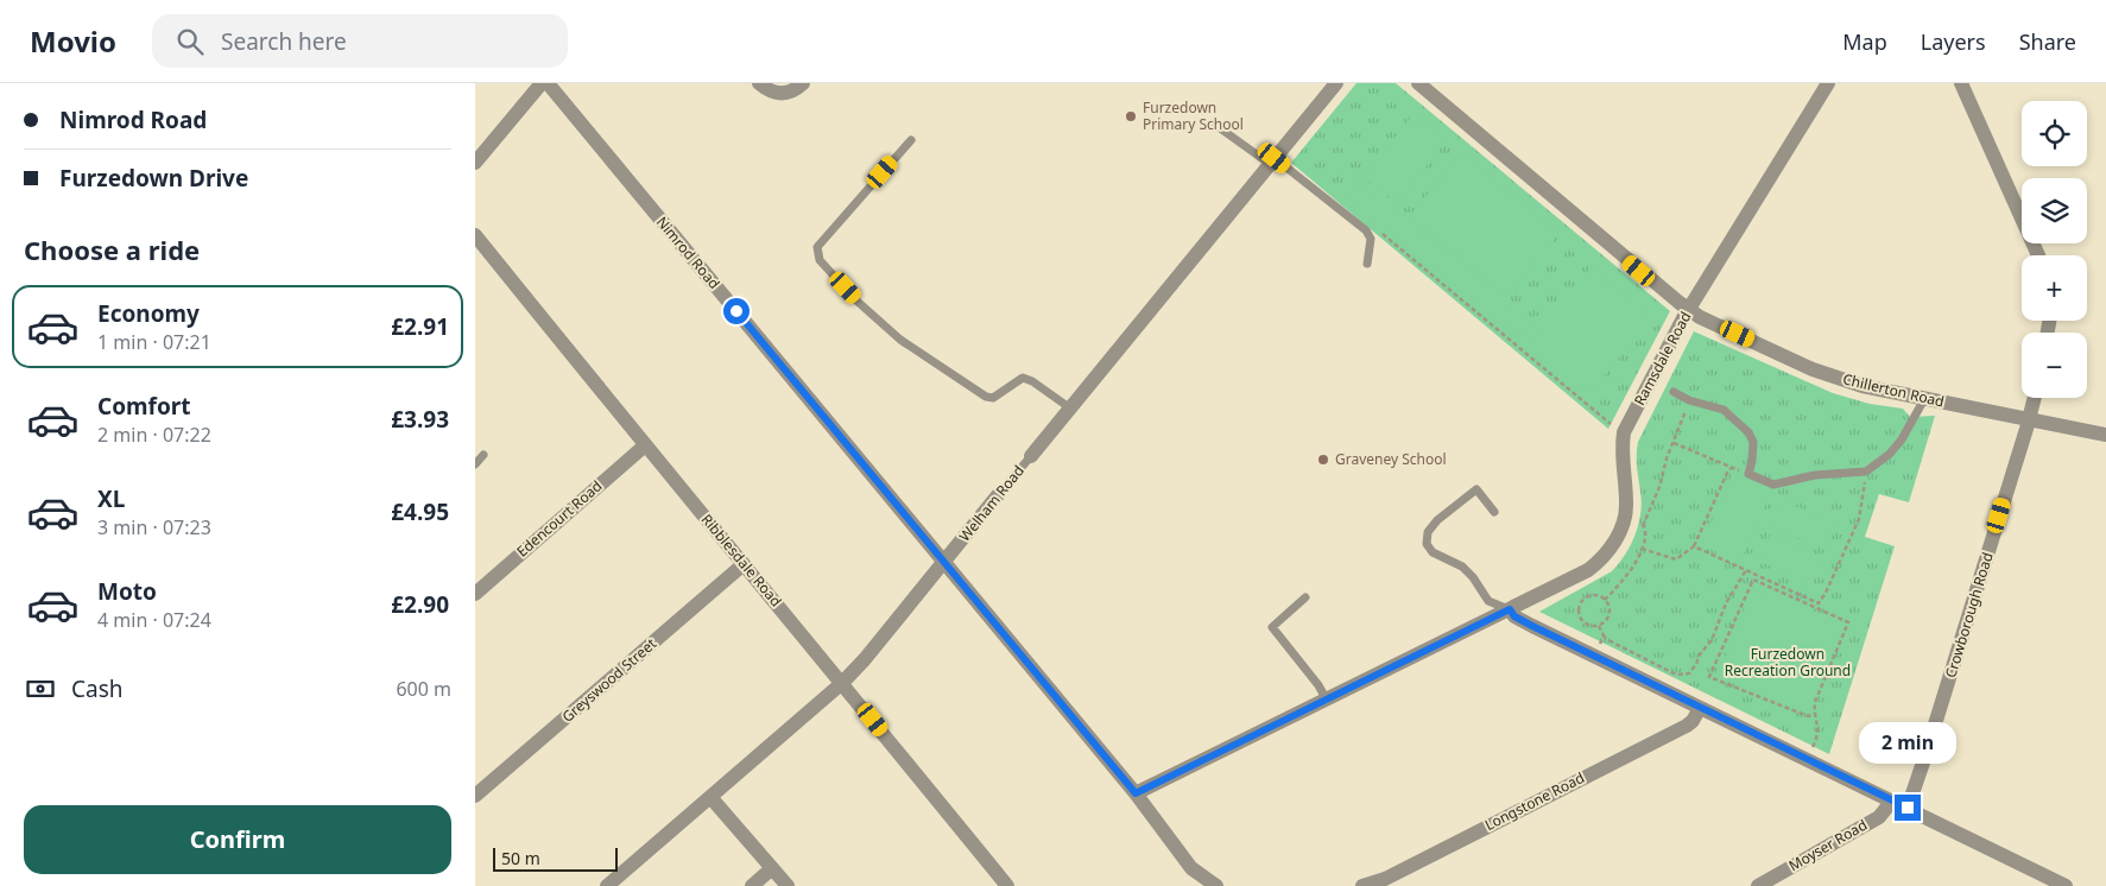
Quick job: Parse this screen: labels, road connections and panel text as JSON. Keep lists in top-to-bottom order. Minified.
{"streets":{"street":["Nimrod Road","Ramsdale Road","Chillerton Road","Welham Road","Edencourt Road","Ribblesdale Road","Crowborough Road","Greyswood Street","Longstone Road","Moyser Road"]},"crossings":[["Nimrod Road","Ramsdale Road"],["Nimrod Road","Welham Road"],["Ramsdale Road","Chillerton Road"],["Chillerton Road","Crowborough Road"],["Welham Road","Ribblesdale Road"],["Edencourt Road","Ribblesdale Road"],["Ribblesdale Road","Greyswood Street"]],"parks":["Furzedown Recreation Ground"],"places":["Furzedown Primary School","Graveney School"],"scale_bar":"50 m","page":{"header":"Movio","search":"Search here","nav":["Map","Layers","Share"],"banner":["Nimrod Road","Furzedown Drive"],"map_buttons":["+","−"],"heading":"Choose a ride","list":[{"name":"Economy","note":"1 min · 07:21","value":"£2.91"},{"name":"Comfort","note":"2 min · 07:22","value":"£3.93"},{"name":"XL","note":"3 min · 07:23","value":"£4.95"},{"name":"Moto","note":"4 min · 07:24","value":"£2.90"}],"pay":["Cash","600 m"],"bubble":"2 min","buttons":"Confirm","scale":"50 m"}}
